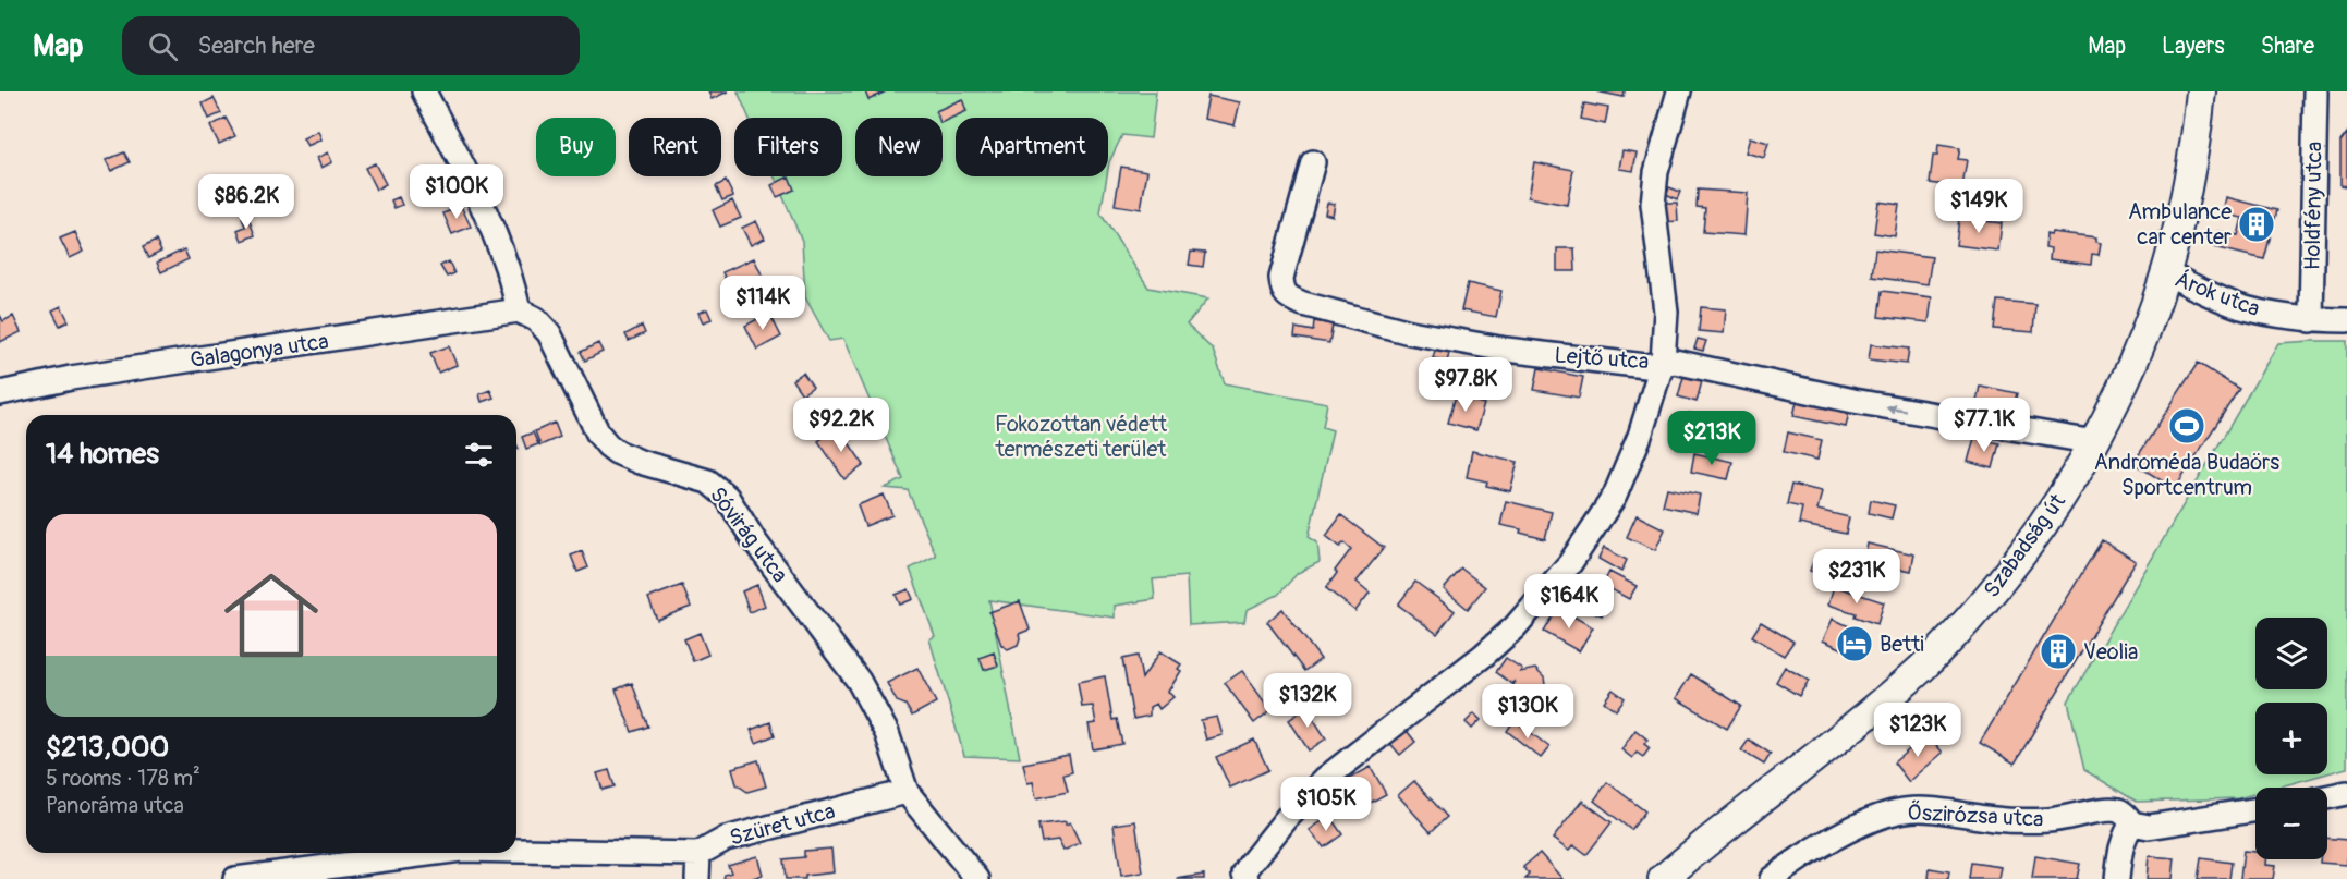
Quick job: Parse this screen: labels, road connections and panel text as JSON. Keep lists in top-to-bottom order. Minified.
{"streets":{"main road":["Szabadság út"],"street":["Holdfény utca","Árok utca","Galagonya utca","Lejtő utca","Sóvirág utca","Őszirózsa utca","Szüret utca"]},"crossings":[["Holdfény utca","Árok utca"],["Árok utca","Szabadság út"],["Galagonya utca","Sóvirág utca"],["Lejtő utca","Szabadság út"],["Sóvirág utca","Szüret utca"]],"one_way":["Lejtő utca"],"parks":["Fokozottan védett természeti terület"],"places":{"building":["Ambulance car center","Veolia"],"sports":["Androméda Budaörs Sportcentrum"],"hotel":["Betti"]},"page":{"header":"Map","search":"Search here","nav":["Map","Layers","Share"],"chip":["Buy","Rent","Filters","New","Apartment"],"price":["$100K","$86.2K","$149K","$114K","$97.8K","$92.2K","$77.1K","$213K","$231K","$164K","$132K","$130K","$123K","$105K"],"heading":"14 homes","list":[{"name":"$213,000","note":"5 rooms · 178 m² · Panoráma utca"}],"map_buttons":["+","−"]}}
